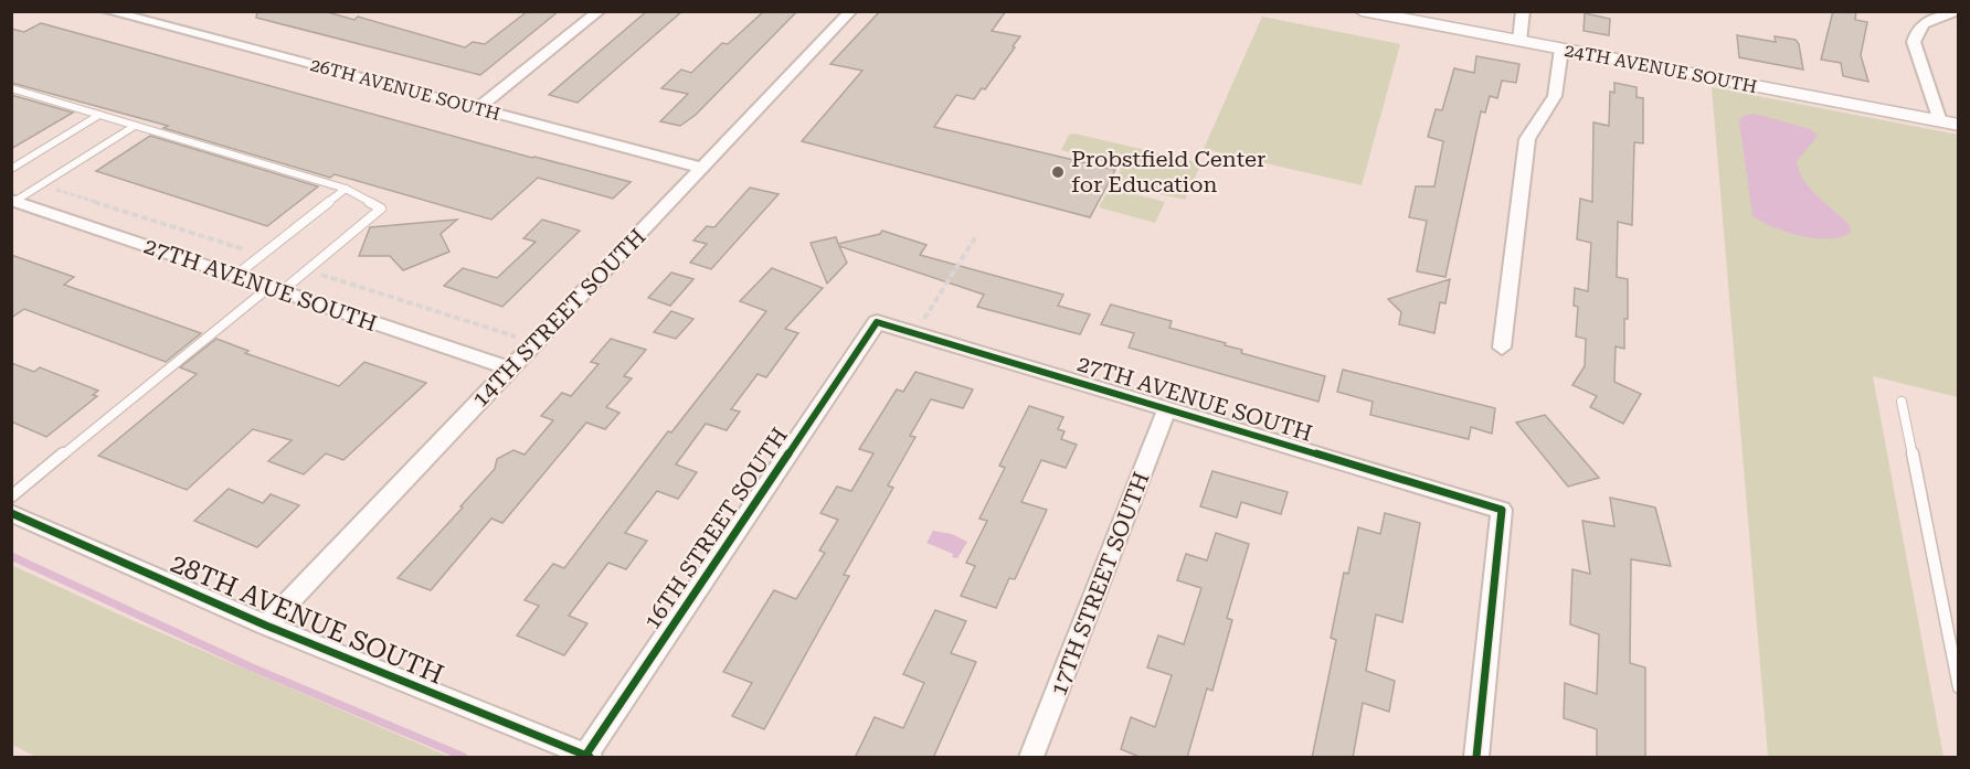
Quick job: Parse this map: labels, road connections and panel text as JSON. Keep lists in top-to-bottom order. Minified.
{"streets":{"street":["24TH AVENUE SOUTH","26TH AVENUE SOUTH","27TH AVENUE SOUTH","14TH STREET SOUTH","16TH STREET SOUTH","17TH STREET SOUTH","28TH AVENUE SOUTH"]},"crossings":[["26TH AVENUE SOUTH","14TH STREET SOUTH"],["27TH AVENUE SOUTH","14TH STREET SOUTH"],["27TH AVENUE SOUTH","16TH STREET SOUTH"],["27TH AVENUE SOUTH","17TH STREET SOUTH"],["14TH STREET SOUTH","28TH AVENUE SOUTH"],["16TH STREET SOUTH","28TH AVENUE SOUTH"]],"places":["Probstfield Center for Education"]}
